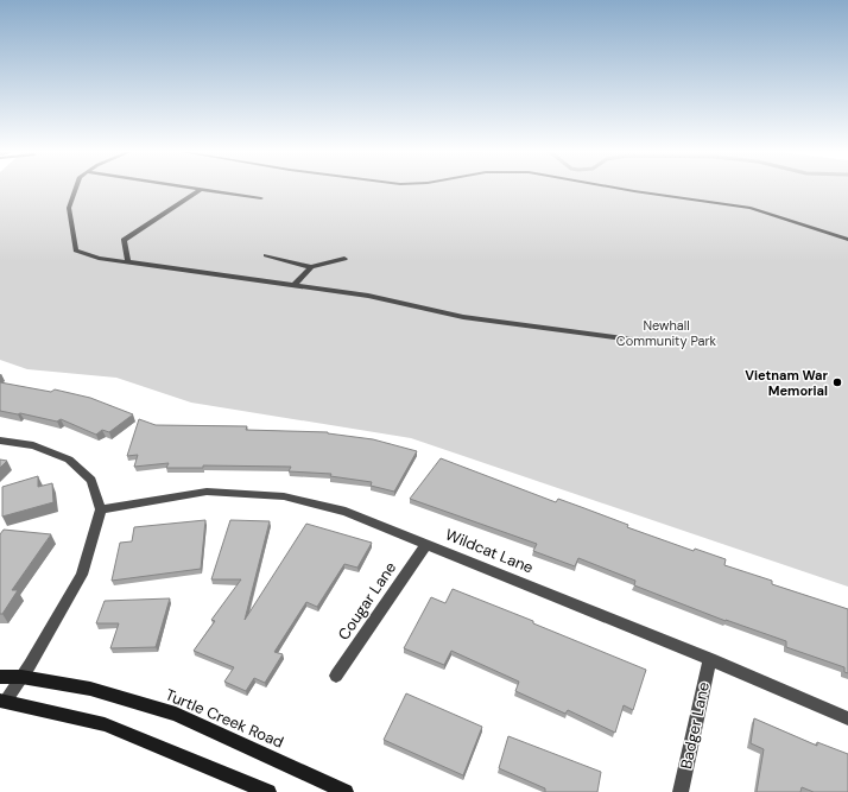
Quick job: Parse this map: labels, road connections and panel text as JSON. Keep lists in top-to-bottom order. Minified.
{"streets":{"street":["Wildcat Lane","Cougar Lane","Turtle Creek Road","Badger Lane"]},"crossings":[["Wildcat Lane","Cougar Lane"],["Wildcat Lane","Badger Lane"]],"parks":["Newhall Community Park"],"places":["Vietnam War Memorial"]}
